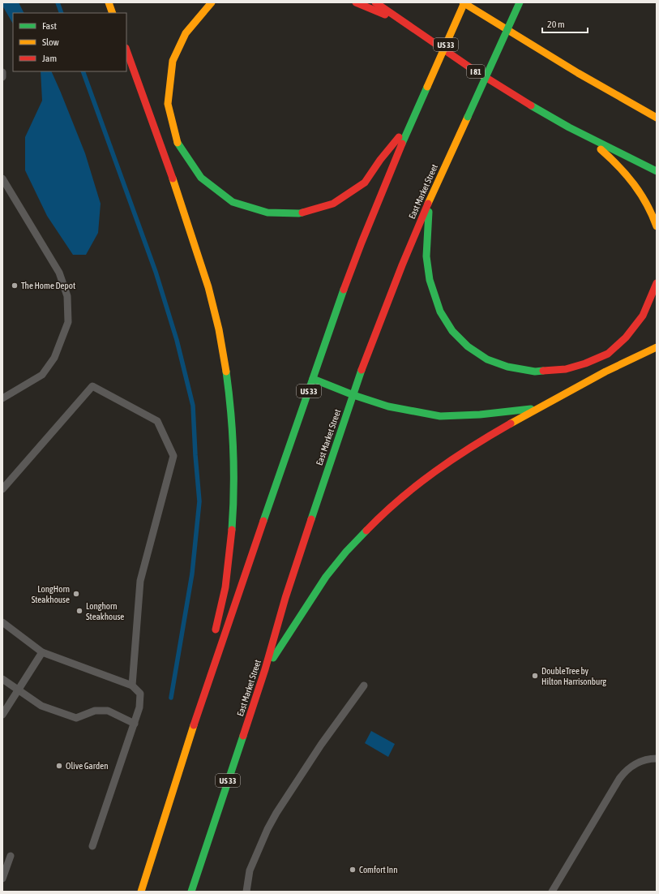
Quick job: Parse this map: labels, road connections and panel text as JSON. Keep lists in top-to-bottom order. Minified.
{"streets":{"highway":["US 33","I 81","East Market Street"]},"places":["The Home Depot","LongHorn Steakhouse","Longhorn Steakhouse","DoubleTree by Hilton Harrisonburg","Olive Garden","Comfort Inn"],"legend":["Fast","Slow","Jam"],"scale_bar":"20 m"}
